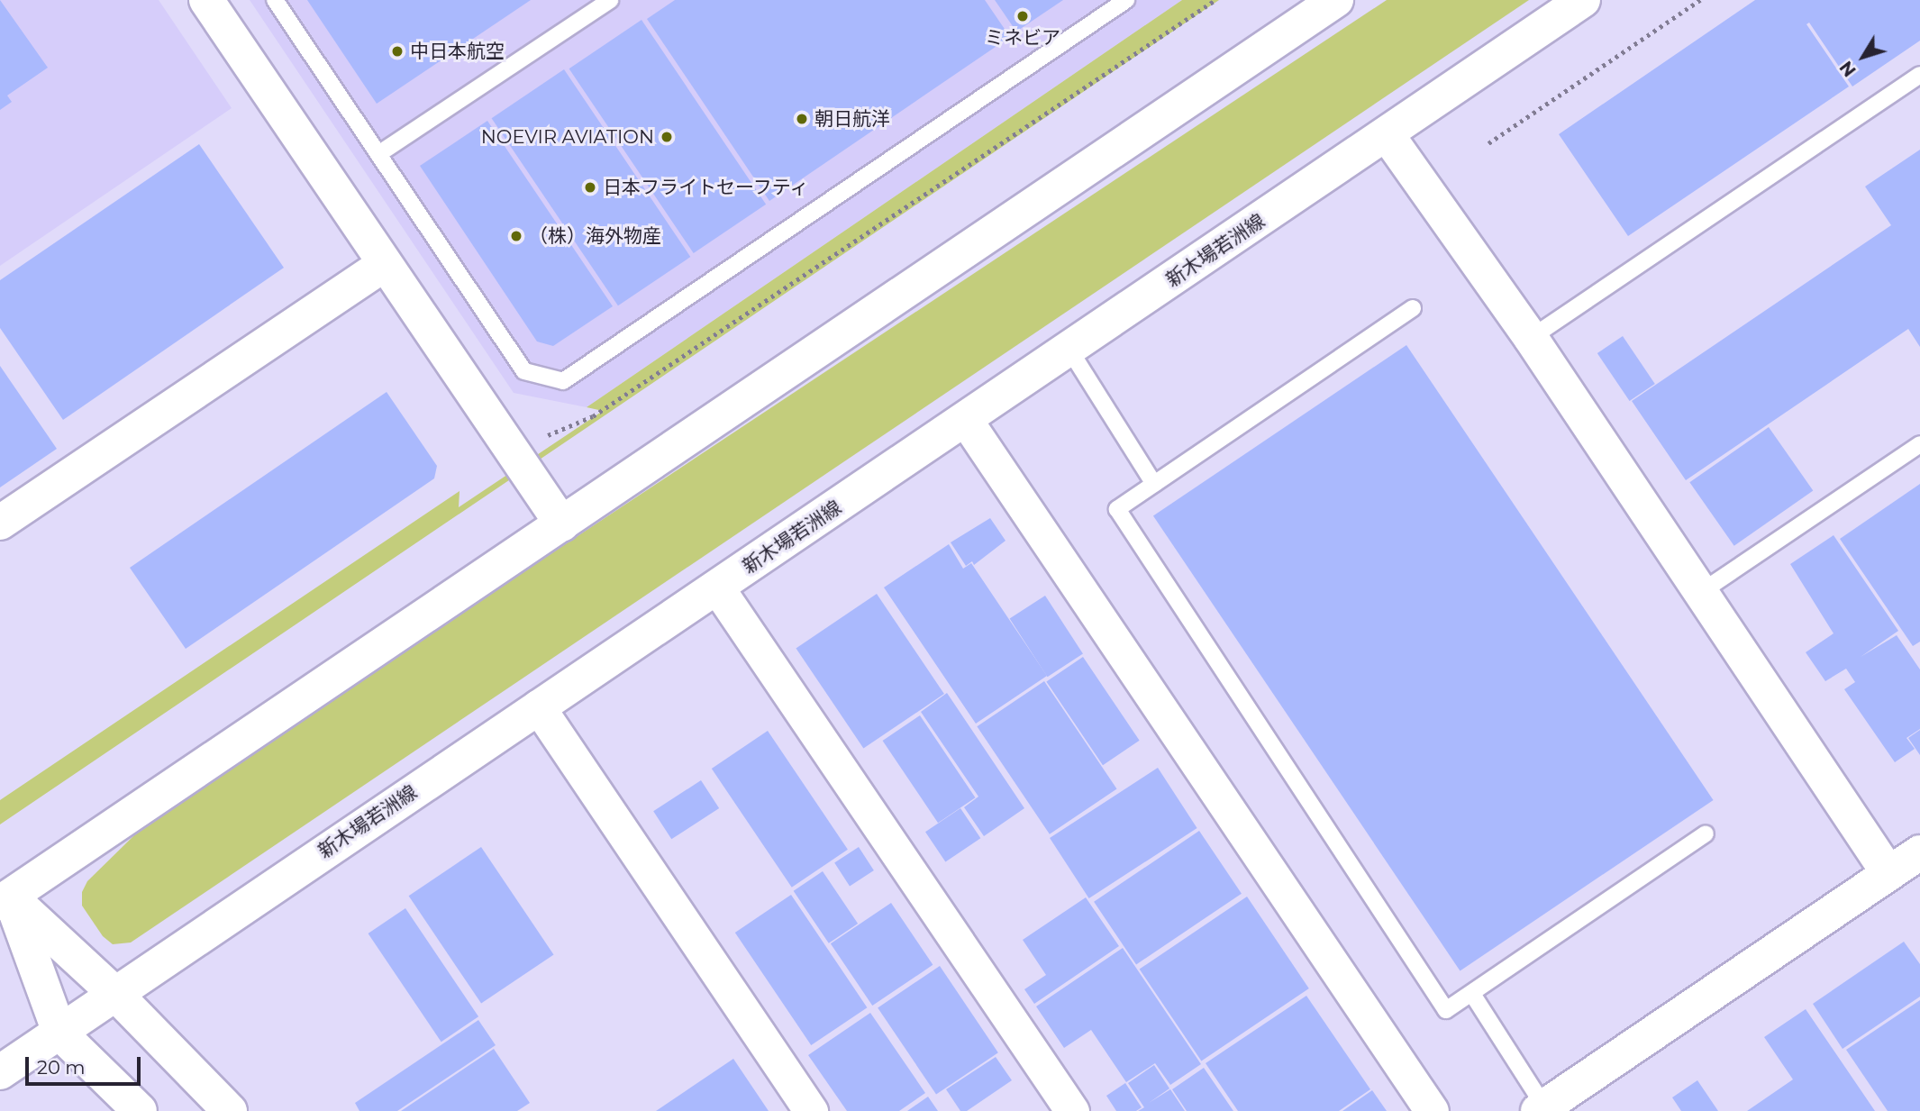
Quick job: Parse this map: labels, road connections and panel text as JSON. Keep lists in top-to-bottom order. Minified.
{"streets":{"street":["新木場若洲線"]},"places":["ミネビア","中日本航空","朝日航洋","NOEVIR AVIATION","日本フライトセーフティ","（株）海外物産"],"scale_bar":"20 m","north":"bottom left"}
